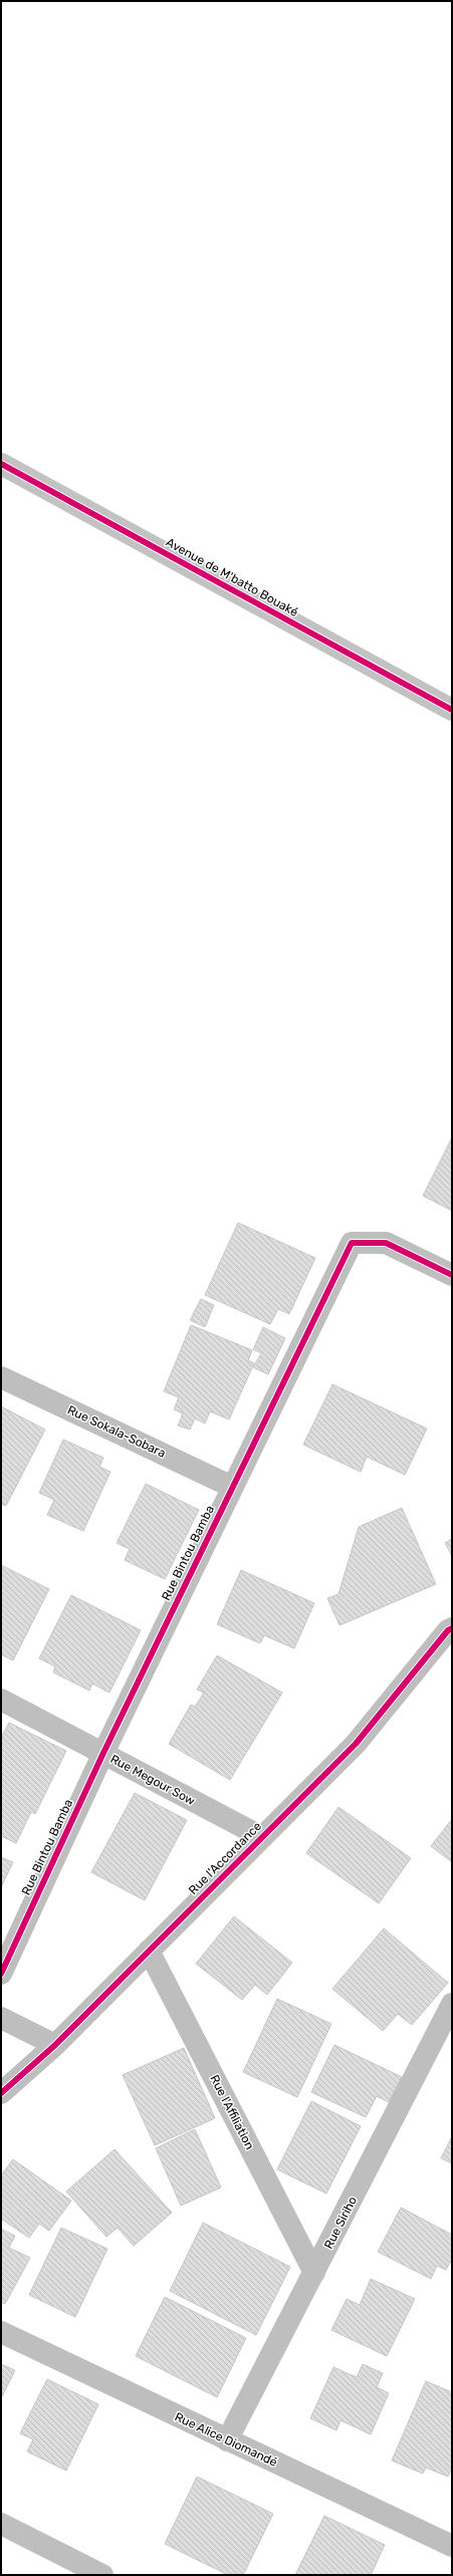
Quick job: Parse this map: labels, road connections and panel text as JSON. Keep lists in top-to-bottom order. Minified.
{"streets":{"street":["Avenue de M'batto Bouaké","Rue Sokala-Sobara","Rue Bintou Bamba","Rue Megour Sow","Rue l'Accordance","Rue l'Affiliation","Rue Siriho","Rue Alice Diomandé"]},"crossings":[["Rue Sokala-Sobara","Rue Bintou Bamba"],["Rue Bintou Bamba","Rue Megour Sow"],["Rue Megour Sow","Rue l'Accordance"],["Rue l'Accordance","Rue l'Affiliation"],["Rue l'Affiliation","Rue Siriho"],["Rue Siriho","Rue Alice Diomandé"]]}
